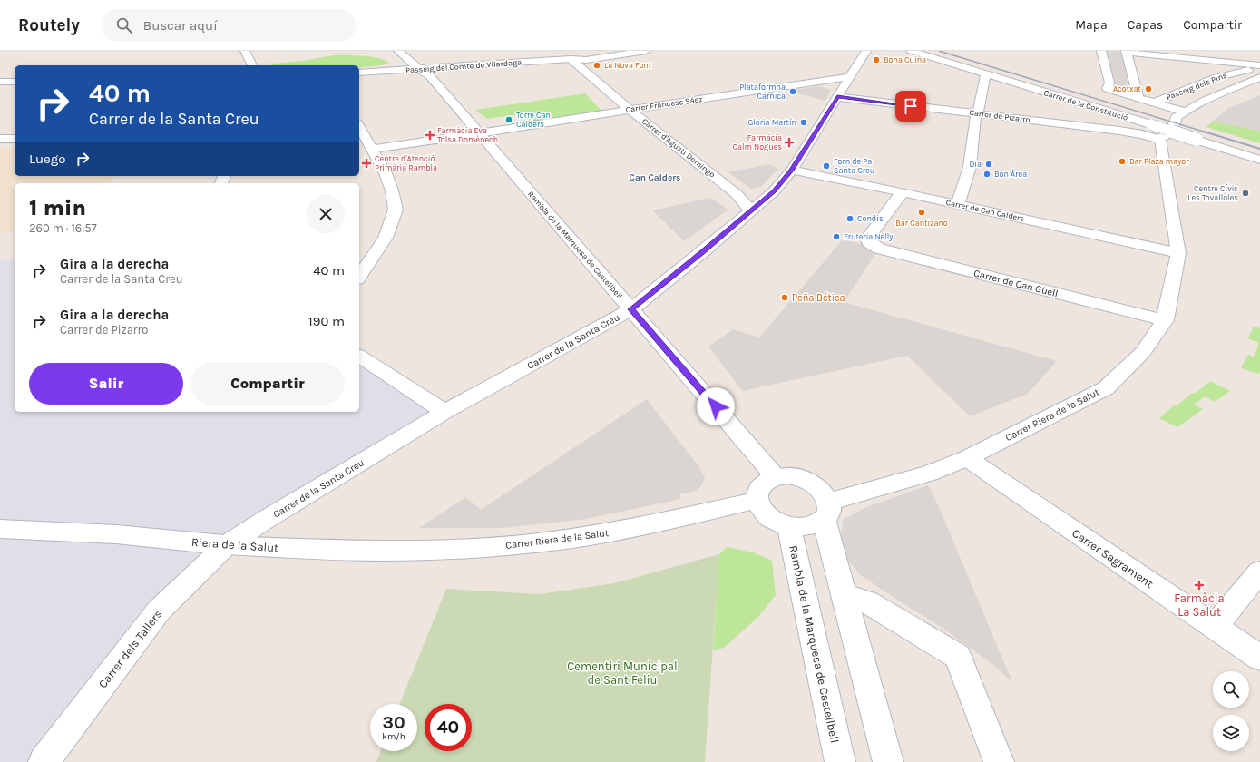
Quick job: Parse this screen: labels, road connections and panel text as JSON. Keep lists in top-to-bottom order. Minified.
{"streets":{"street":["Passeig del Comte de Vilardaga","Passeig dels Pins","Carrer Francesc Sáez","Carrer de la Constitució","Carrer de Pizarro","Carrer d'Agustí Domingo","Carrer de Can Calders","Rambla de la Marquesa de Castellbell","Carrer de Can Güell","Carrer de la Santa Creu","Carrer Riera de la Salut","Riera de la Salut","Carrer Sagrament","Carrer dels Tallers"]},"crossings":[["Passeig del Comte de Vilardaga","Carrer d'Agustí Domingo"],["Passeig del Comte de Vilardaga","Rambla de la Marquesa de Castellbell"],["Carrer Francesc Sáez","Carrer d'Agustí Domingo"],["Carrer Francesc Sáez","Rambla de la Marquesa de Castellbell"],["Carrer Francesc Sáez","Carrer de la Santa Creu"],["Carrer de Pizarro","Carrer de la Santa Creu"],["Carrer de Pizarro","Carrer Riera de la Salut"],["Carrer d'Agustí Domingo","Carrer de la Santa Creu"],["Carrer de Can Calders","Carrer de Can Güell"],["Carrer de Can Calders","Carrer de la Santa Creu"],["Carrer de Can Calders","Carrer Riera de la Salut"],["Rambla de la Marquesa de Castellbell","Carrer de la Santa Creu"],["Rambla de la Marquesa de Castellbell","Carrer Riera de la Salut"],["Carrer de Can Güell","Carrer Riera de la Salut"],["Carrer de la Santa Creu","Riera de la Salut"],["Carrer de la Santa Creu","Carrer dels Tallers"],["Carrer Riera de la Salut","Riera de la Salut"],["Carrer Riera de la Salut","Carrer Sagrament"],["Riera de la Salut","Carrer dels Tallers"]],"districts":["Can Calders"],"parks":["Cementiri Municipal de Sant Feliu"],"places":{"other":["Bona Cuina","La Nova Font","Acotxat","Plataformna Cárnica","Torre Can Calders","Gloria Martín","Bar Plaza mayor","Dia","Forn de Pa Santa Creu","Bon Àrea","Centre Cívic Les Tovalloles","Bar Cantizano","Condis","Fruteria Nelly","Peña Bética"],"health":["Farmàcia Eva Tolsa Domènech","Farmàcia Calm Nogues","Centre d'Atenció Primària Rambla","Farmàcia La Salut"]},"page":{"header":"Routely","search":"Buscar aquí","nav":["Mapa","Capas","Compartir"],"turn":["40 m","Carrer de la Santa Creu"],"then":"Luego","heading":["1 min","260 m · 16:57"],"list":[{"name":"Gira a la derecha","note":"Carrer de la Santa Creu","value":"40 m"},{"name":"Gira a la derecha","note":"Carrer de Pizarro","value":"190 m"}],"buttons":["Salir","Compartir"],"speed":"30 km/h","limit":"40"}}
